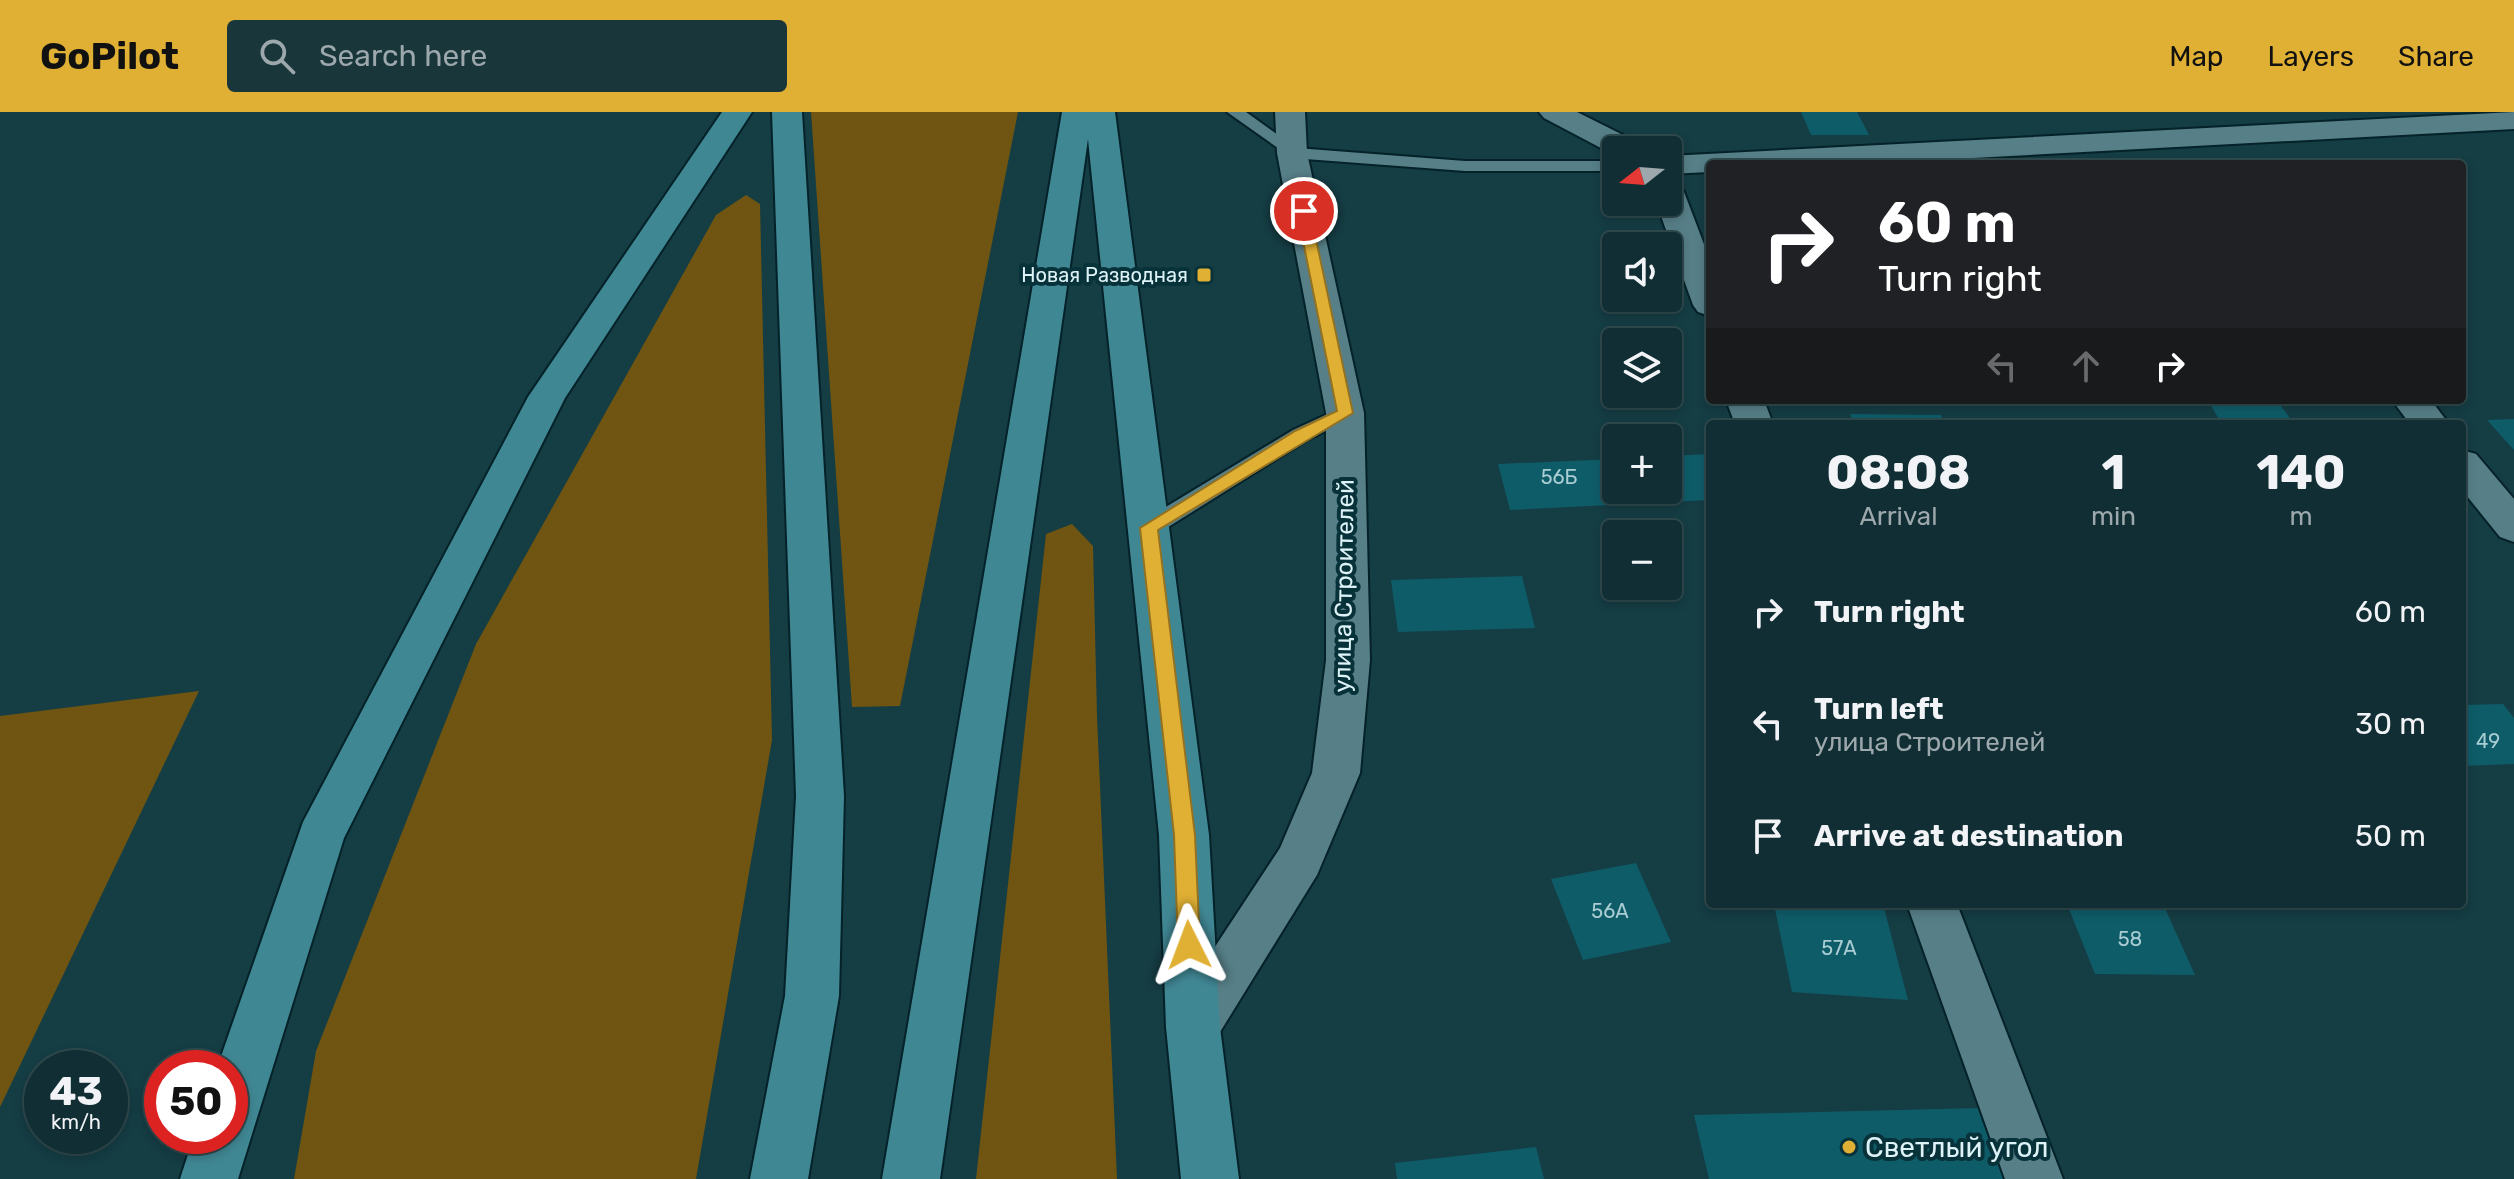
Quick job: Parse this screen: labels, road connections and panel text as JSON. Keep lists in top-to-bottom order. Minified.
{"streets":{"street":["улица Строителей"]},"places":{"transit":["Новая Разводная"],"other":["Светлый угол"]},"house_numbers":["56Б","49","56А","58","57А"],"north":"left","page":{"header":"GoPilot","search":"Search here","nav":["Map","Layers","Share"],"map_buttons":["+","−"],"turn":["60 m","Turn right"],"eta":["08:08","Arrival","1","min","140","m"],"list":[{"name":"Turn right","value":"60 m"},{"name":"Turn left","note":"улица Строителей","value":"30 m"},{"name":"Arrive at destination","value":"50 m"}],"speed":"43 km/h","limit":"50"}}
